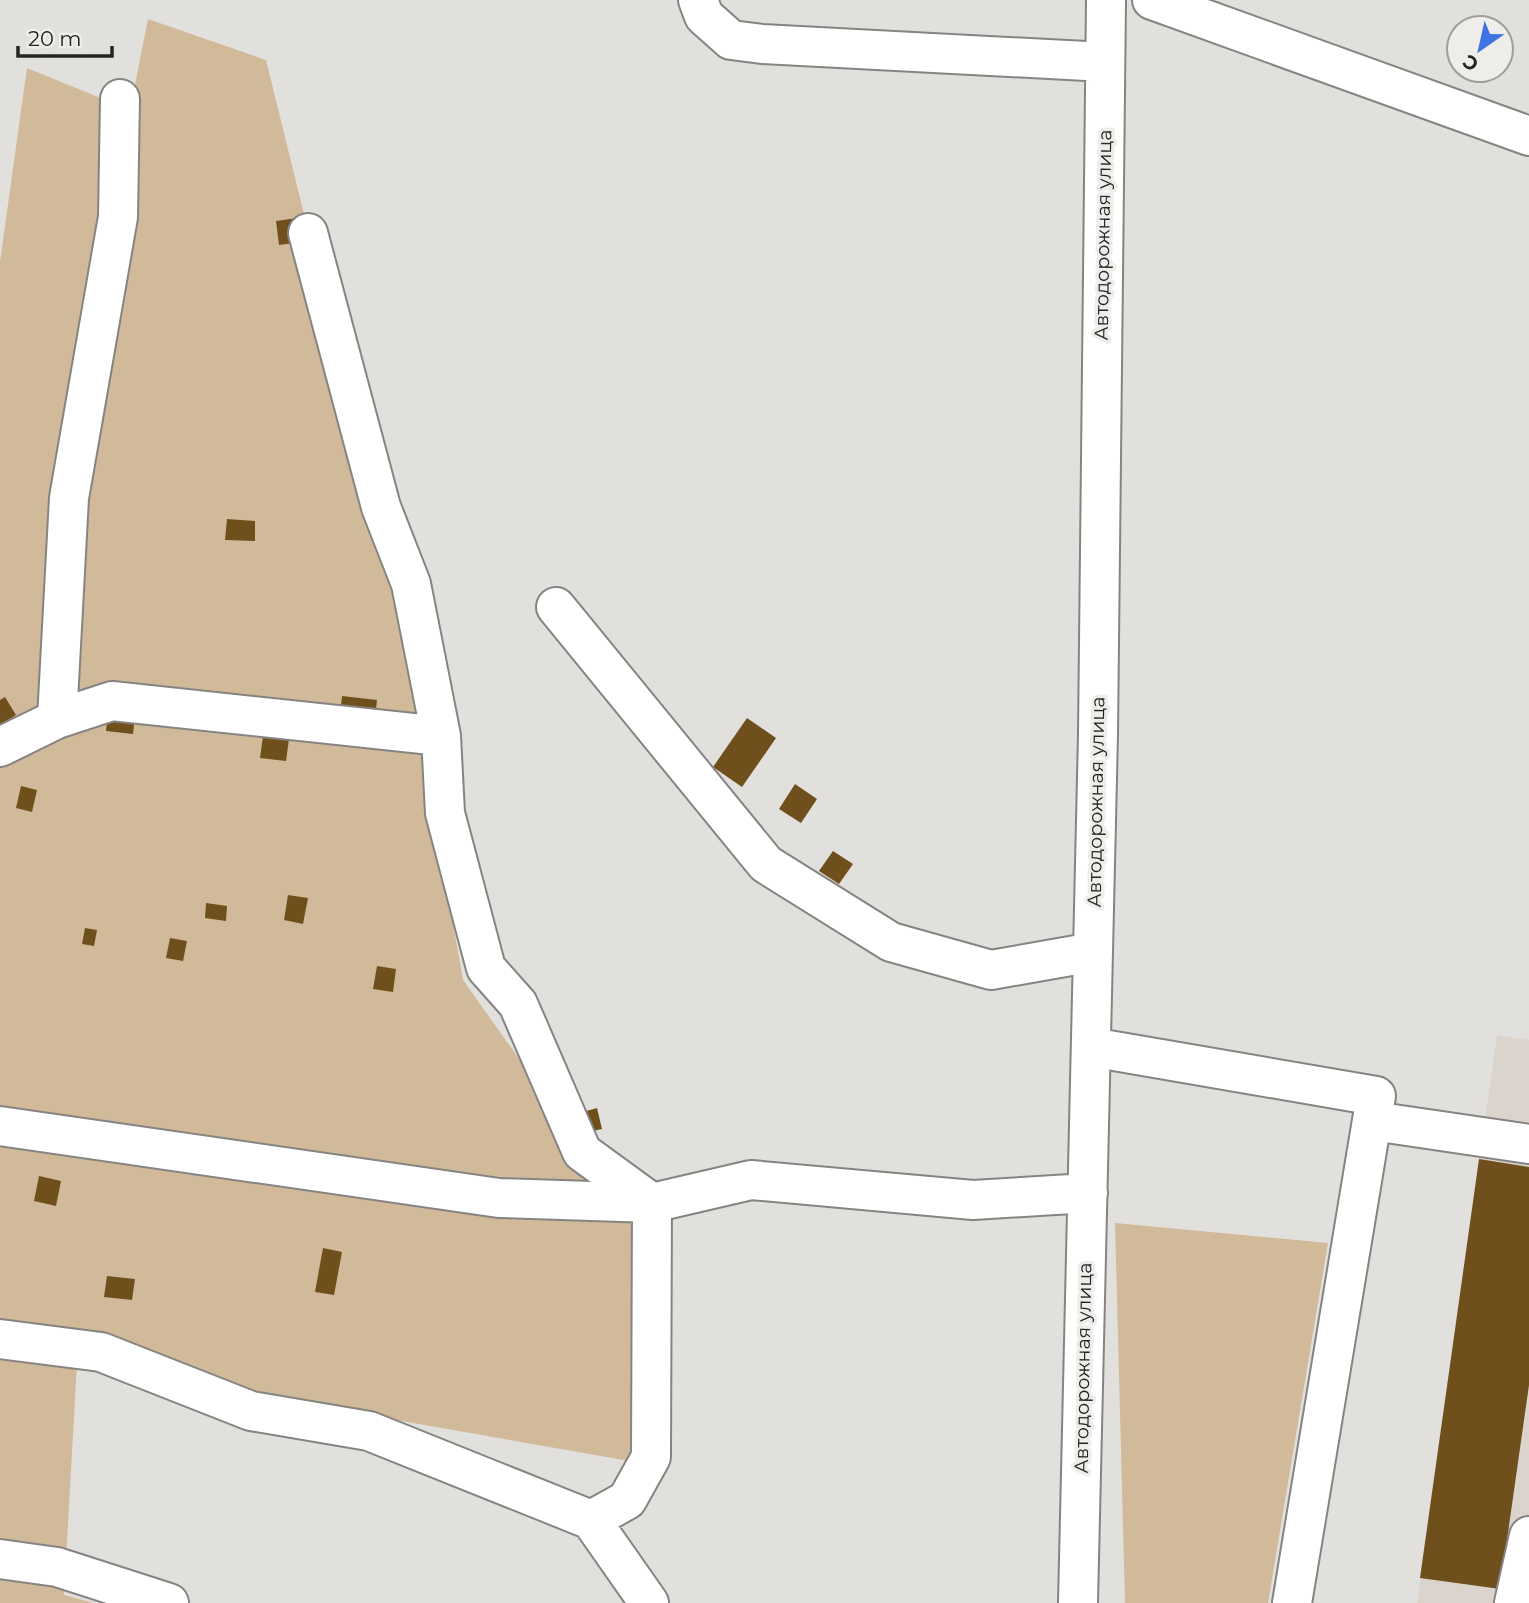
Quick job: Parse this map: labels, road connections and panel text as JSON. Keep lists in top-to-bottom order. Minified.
{"streets":{"street":["Автодорожная улица"]},"scale_bar":"20 m","north":"bottom left"}
